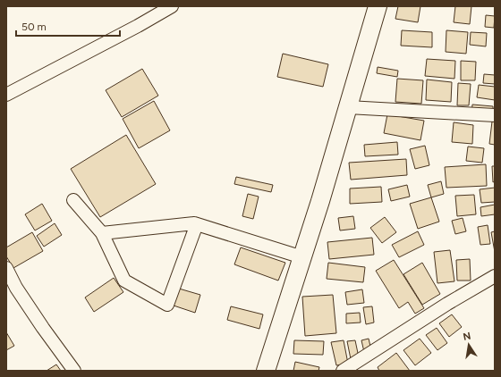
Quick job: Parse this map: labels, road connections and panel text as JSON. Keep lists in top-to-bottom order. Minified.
{"scale_bar":"50 m","north":"top"}
